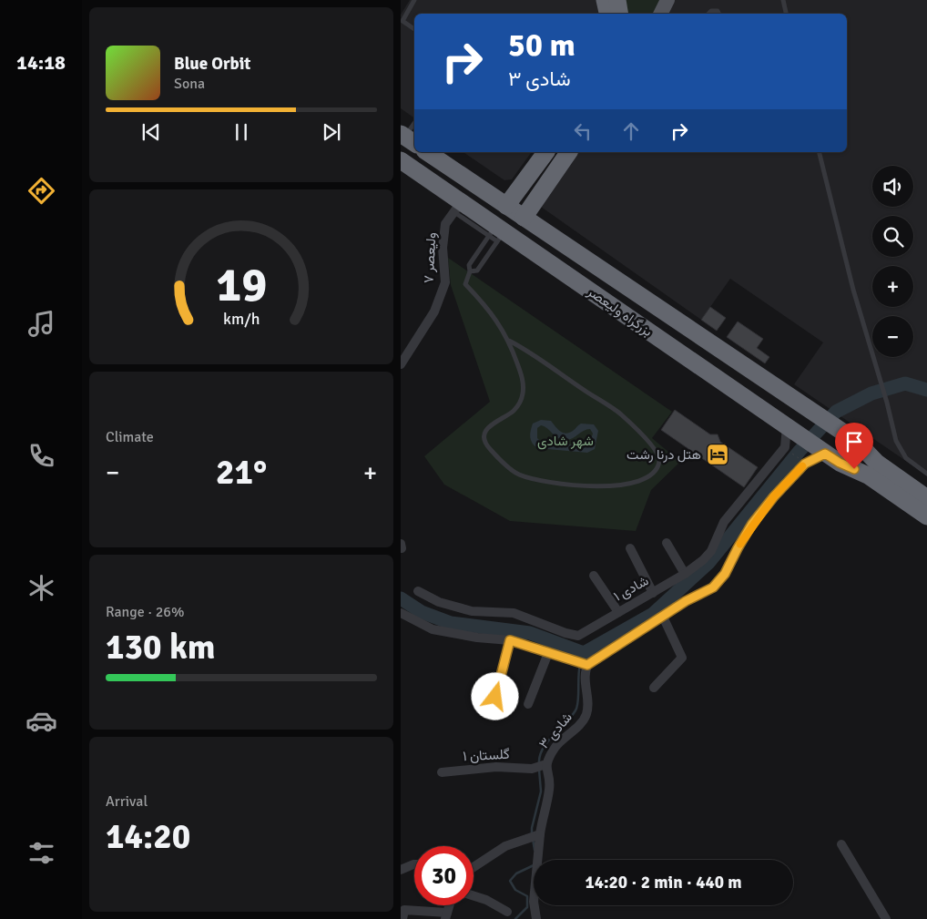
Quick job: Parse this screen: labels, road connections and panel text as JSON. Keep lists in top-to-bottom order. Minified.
{"streets":{"highway":["بزرگراه ولیعصر"],"street":["ولیعصر ۷","شادی ۱","شادی ۳","گلستان ۱"]},"crossings":[["ولیعصر ۷","بزرگراه ولیعصر"],["شادی ۳","گلستان ۱"]],"parks":["شهر شادی"],"places":{"hotel":["هتل درنا رشت"]},"page":{"tabs":"14:18","turn":["50 m","شادی ۳"],"song":["Blue Orbit","Sona"],"map_buttons":["+","−"],"tile":["Climate",["Range · 26%","130 km"],["Arrival","14:20"]],"heat":["−","21°","+"],"limit":"30","trip":"14:20 · 2 min · 440 m","gauge":["19","km/h"]}}
